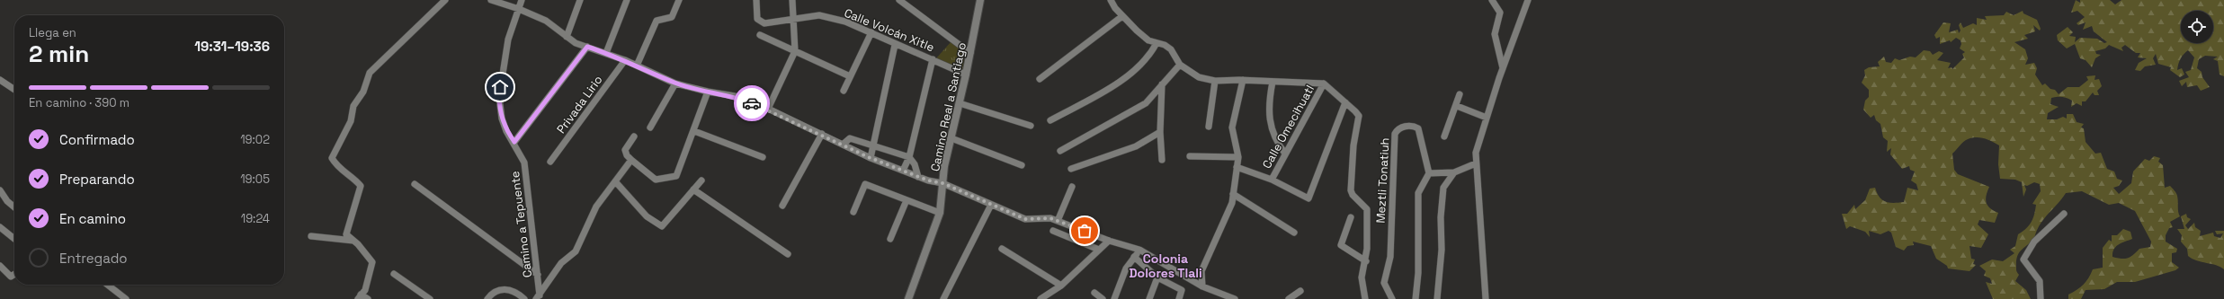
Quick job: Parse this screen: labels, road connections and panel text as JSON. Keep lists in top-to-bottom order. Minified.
{"streets":{"street":["Calle Volcán Xitle","Privada Lirio","Camino Real a Santiago","Calle Omecihuatl","Meztli Tonatiuh","Camino a Tepuente"]},"crossings":[["Calle Volcán Xitle","Camino Real a Santiago"]],"districts":["Colonia Dolores Tlali"],"page":{"heading":["2 min","Llega en","19:31–19:36"],"bar":"En camino · 390 m","list":[["Confirmado","19:02"],["Preparando","19:05"],["En camino","19:24"],"Entregado"]}}
